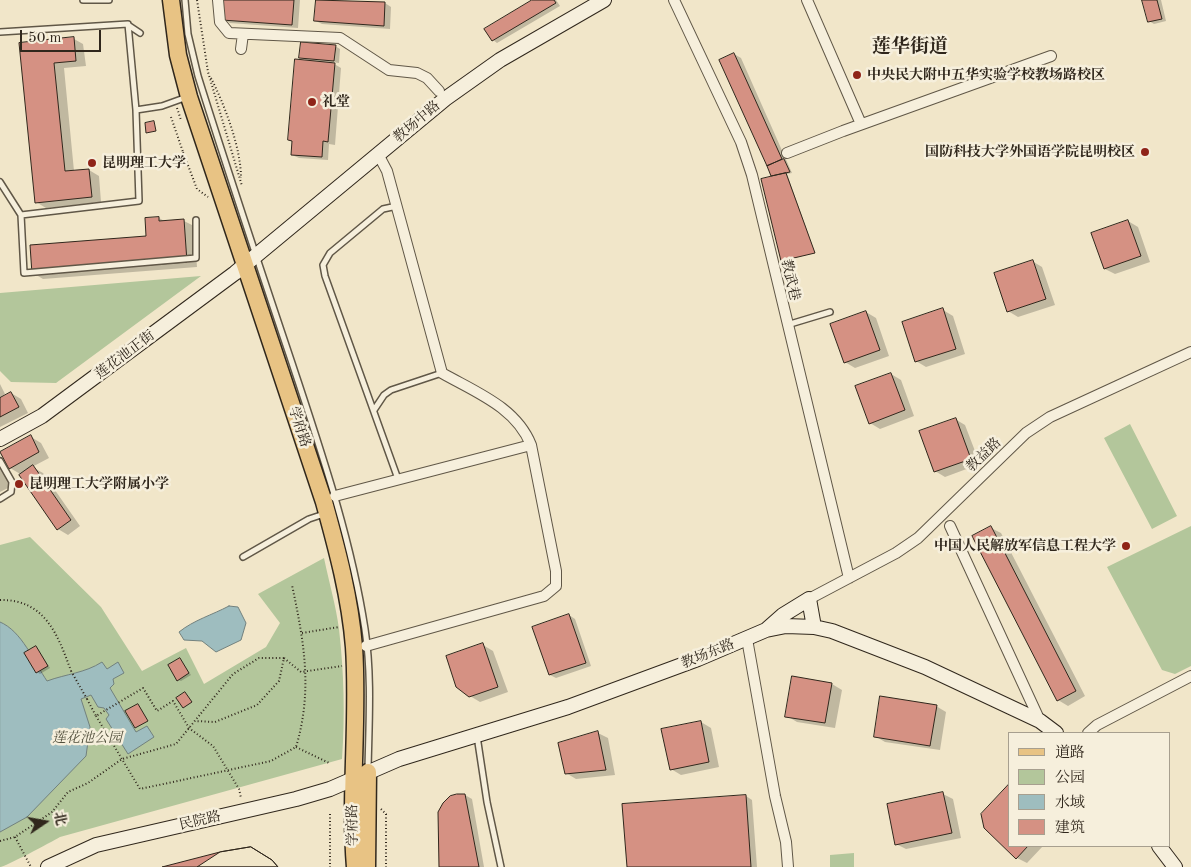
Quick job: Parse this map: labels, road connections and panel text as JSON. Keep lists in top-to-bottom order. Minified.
{"streets":{"main road":["教场中路","莲花池正街","学府路","教场东路","民院路"],"street":["教武巷","教益路"]},"crossings":[["教场中路","莲花池正街"],["教场中路","学府路"],["教武巷","教益路"],["莲花池正街","学府路"],["学府路","教场东路"],["学府路","民院路"],["教场东路","民院路"]],"districts":["莲华街道"],"parks":["莲花池公园"],"places":["中央民大附中五华实验学校教场路校区","礼堂","国防科技大学外国语学院昆明校区","昆明理工大学","昆明理工大学附属小学","中国人民解放军信息工程大学"],"legend":["道路","公园","水域","建筑"],"scale_bar":"50 m","north":"right"}
